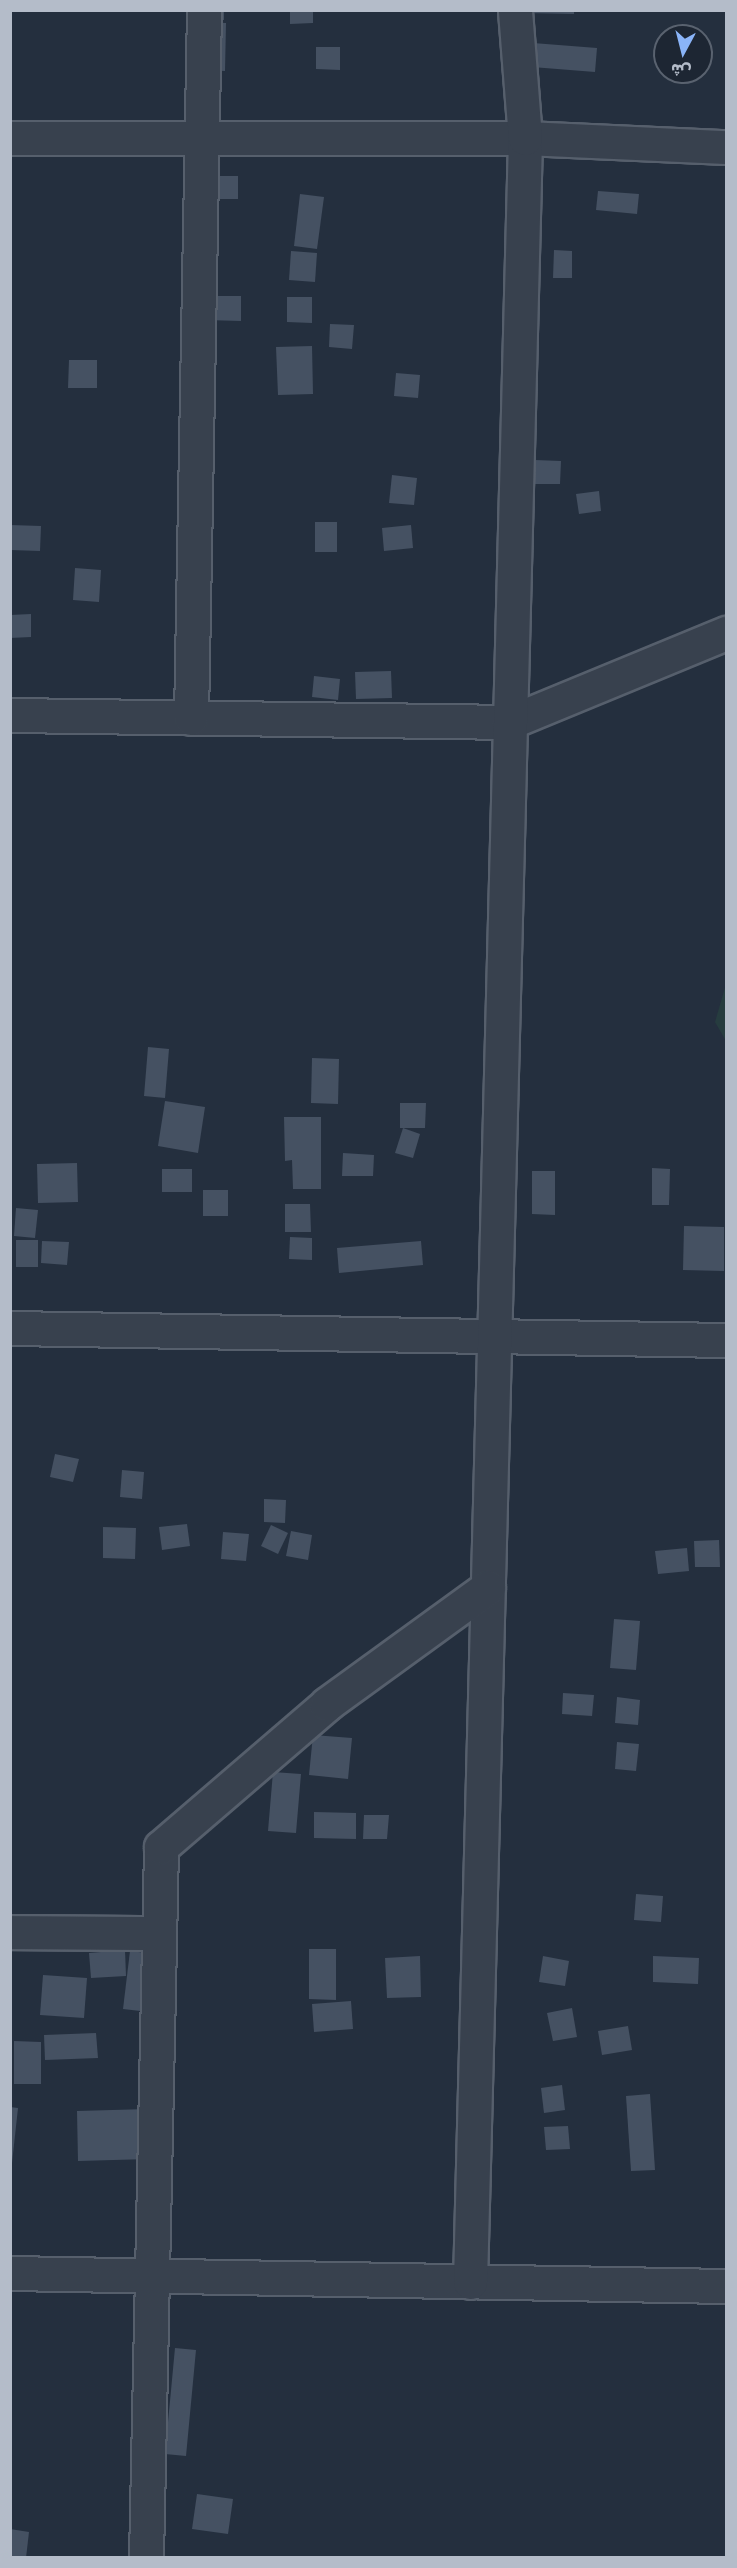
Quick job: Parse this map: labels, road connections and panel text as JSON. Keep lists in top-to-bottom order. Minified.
{"north":"bottom"}
